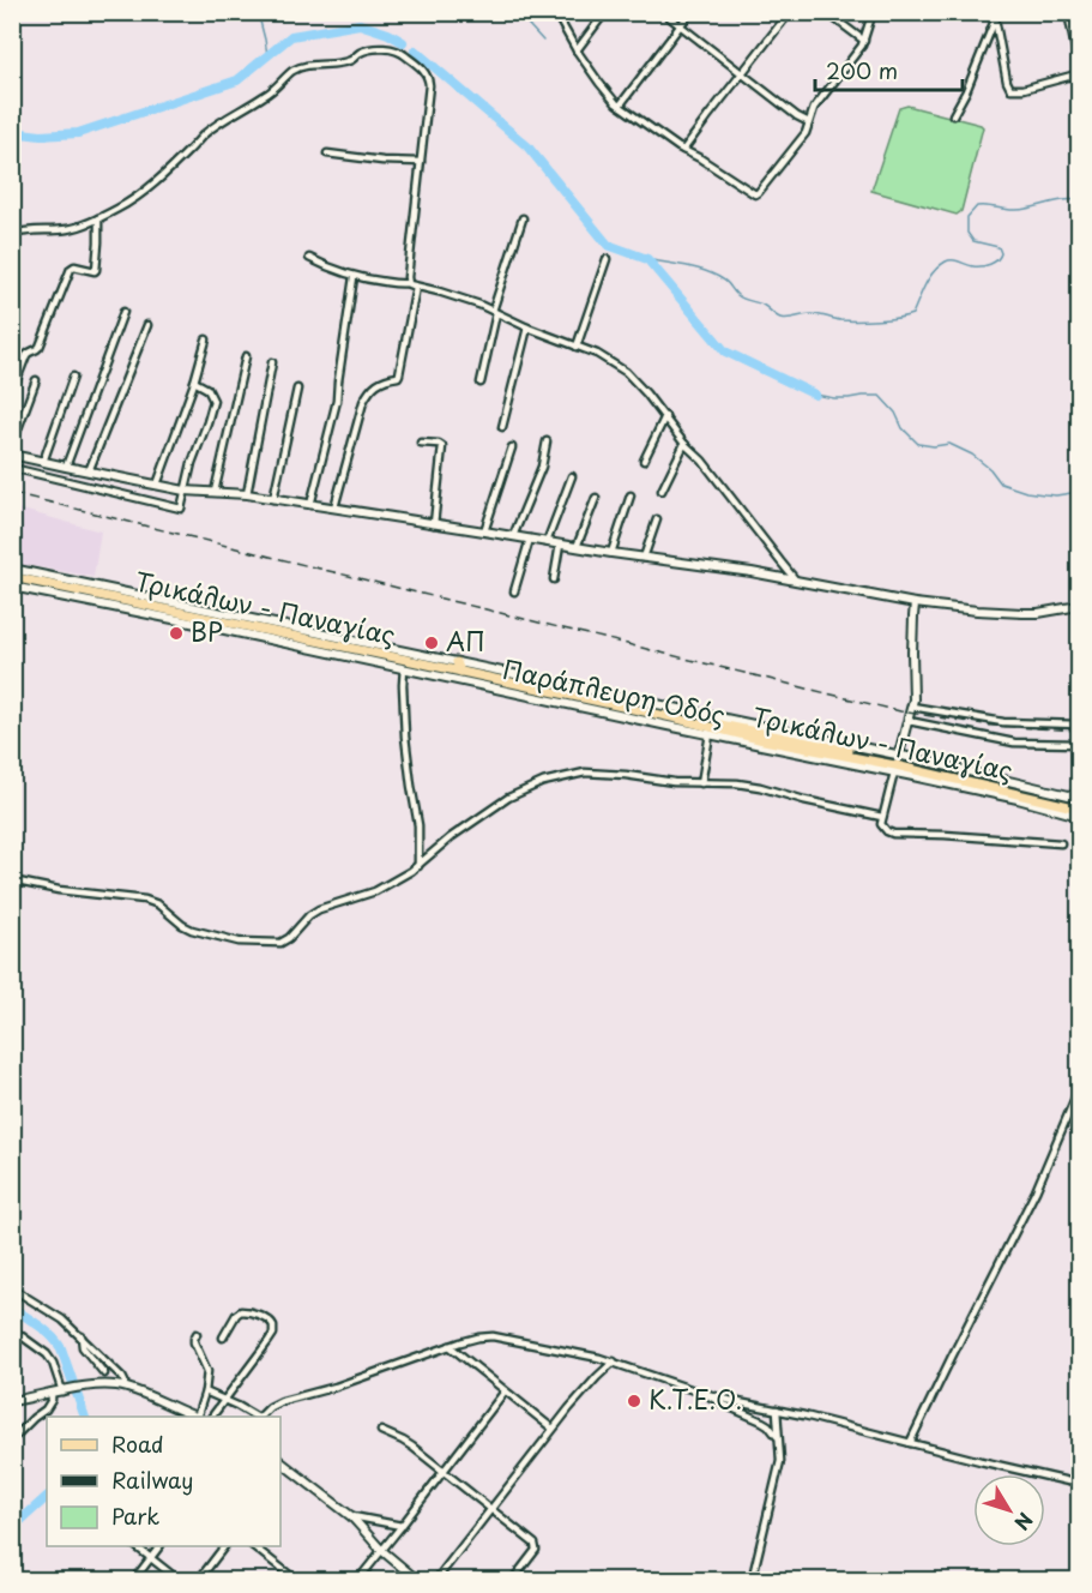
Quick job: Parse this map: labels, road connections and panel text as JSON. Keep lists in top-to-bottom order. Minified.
{"streets":{"main road":["Τρικάλων - Παναγίας"],"street":["Παράπλευρη Οδός"]},"crossings":[["Τρικάλων - Παναγίας","Παράπλευρη Οδός"]],"places":["BP","ΑΠ","Κ.Τ.Ε.Ο."],"legend":["Road","Railway","Park"],"scale_bar":"200 m","north":"bottom right"}
